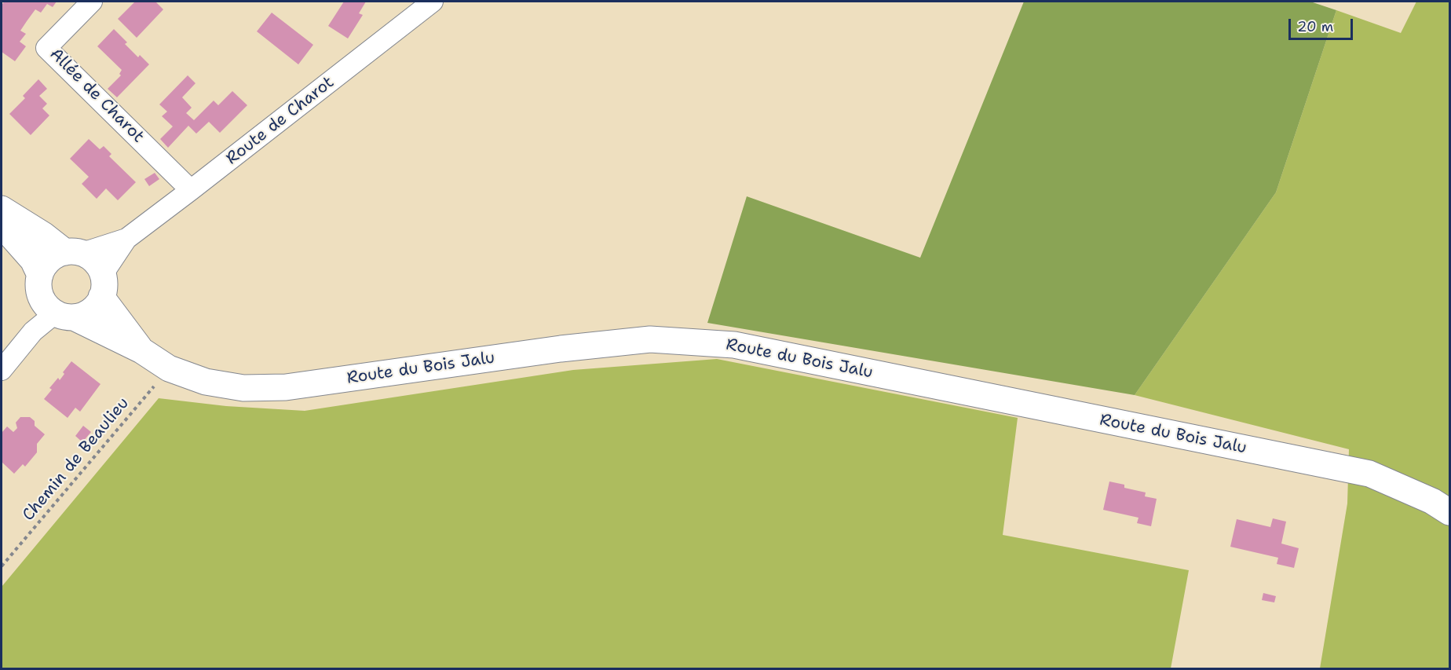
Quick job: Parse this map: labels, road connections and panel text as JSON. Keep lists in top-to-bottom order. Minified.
{"streets":{"street":["Allée de Charot","Route de Charot","Route du Bois Jalu"],"path":["Chemin de Beaulieu"]},"crossings":[["Allée de Charot","Route de Charot"],["Route de Charot","Route du Bois Jalu"],["Route du Bois Jalu","Chemin de Beaulieu"]],"scale_bar":"20 m"}
